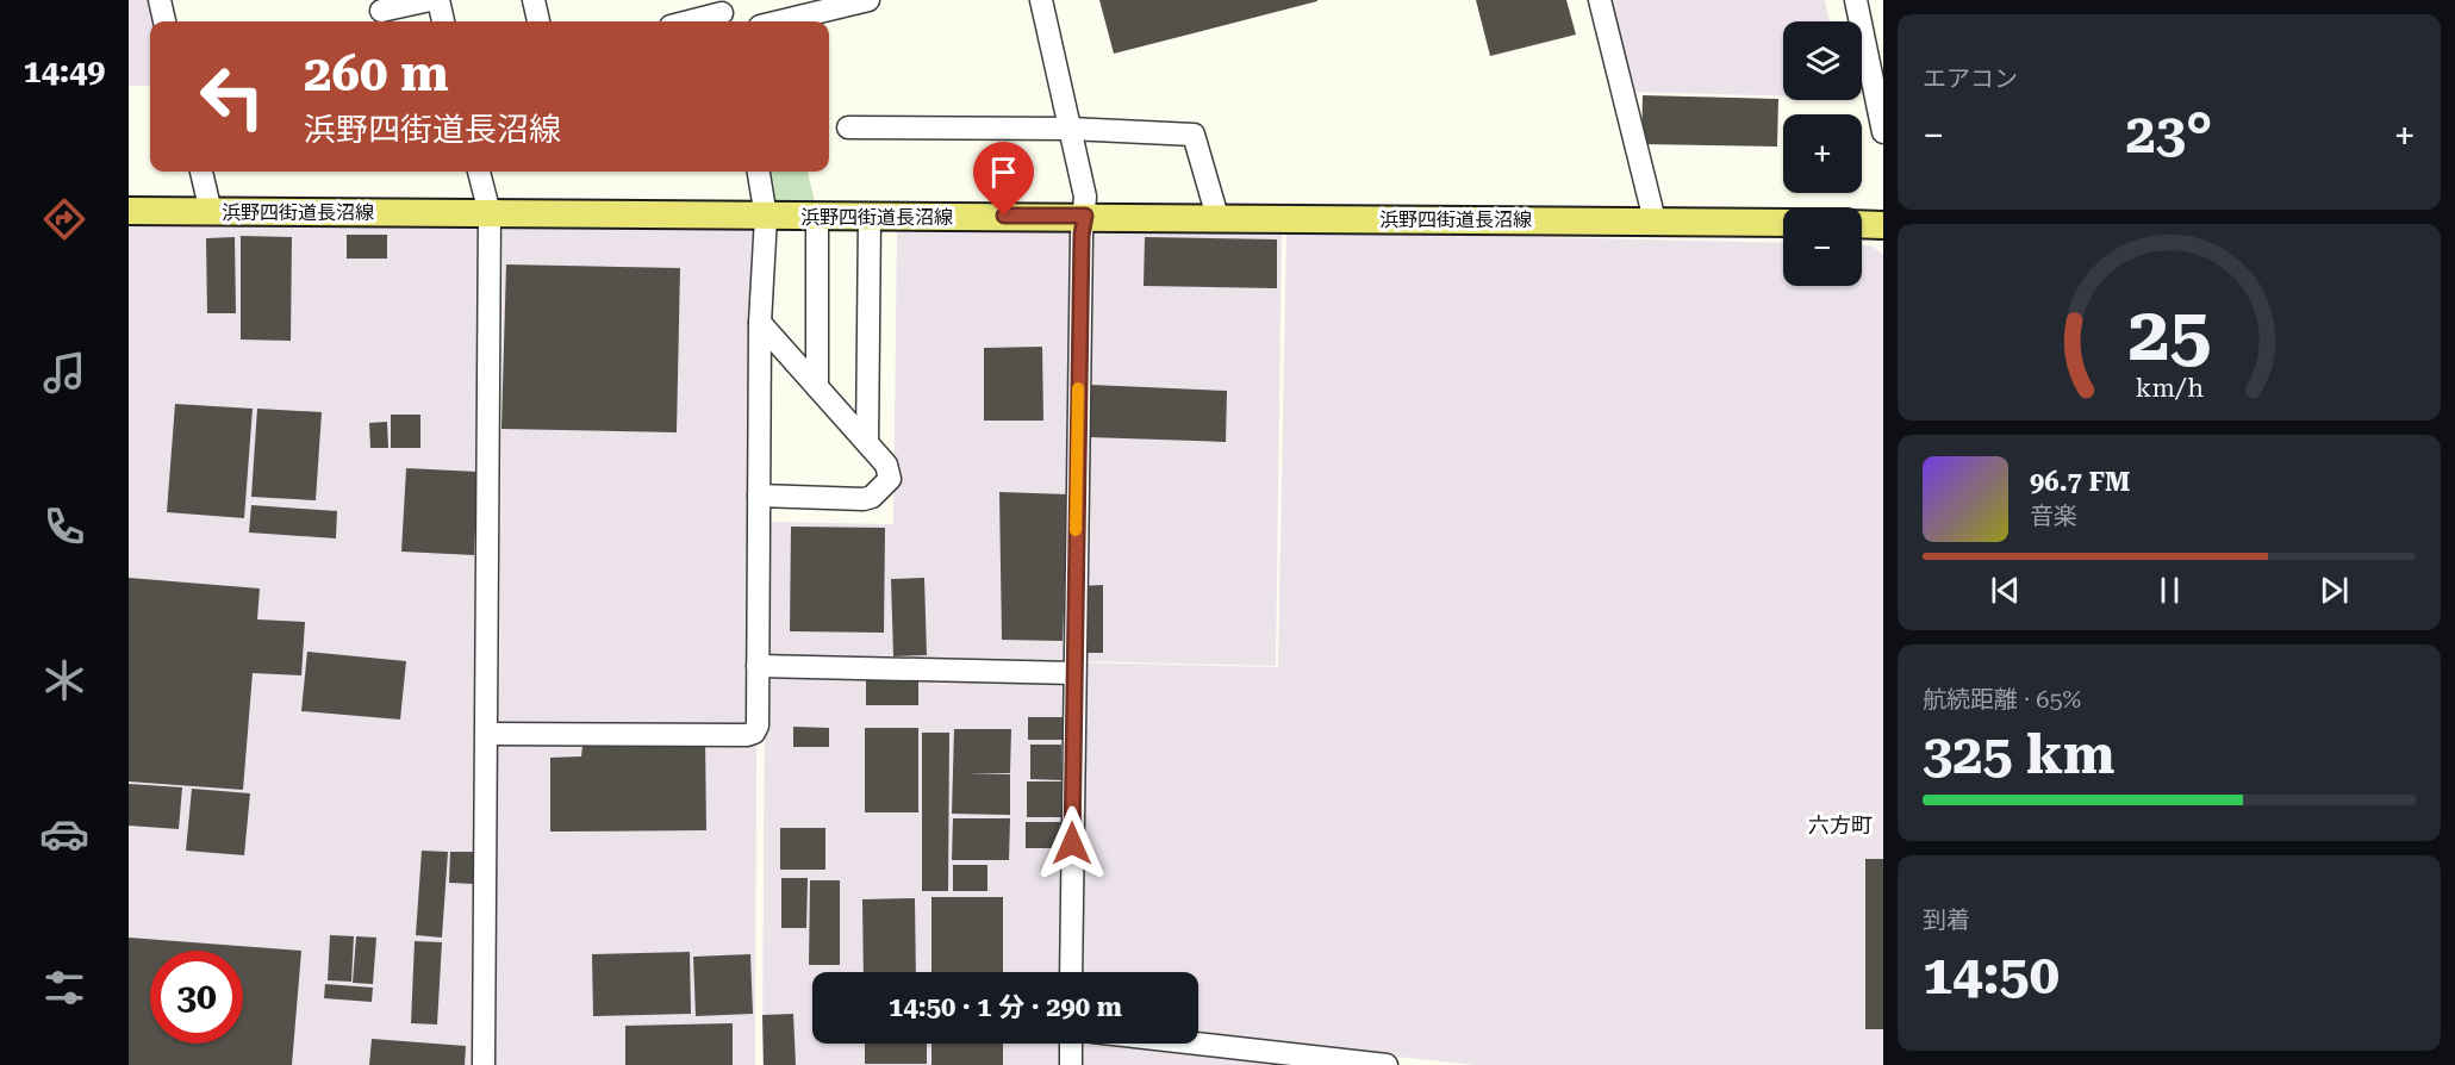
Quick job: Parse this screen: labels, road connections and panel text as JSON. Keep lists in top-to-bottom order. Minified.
{"streets":{"main road":["浜野四街道長沼線"]},"districts":["六方町"],"page":{"tabs":"14:49","tile":["エアコン",["航続距離 · 65%","325 km"],["到着","14:50"]],"map_buttons":["+","−"],"turn":["260 m","浜野四街道長沼線"],"heat":["−","23°","+"],"song":["96.7 FM","音楽"],"limit":"30","trip":"14:50 · 1 分 · 290 m","gauge":["25","km/h"]}}
